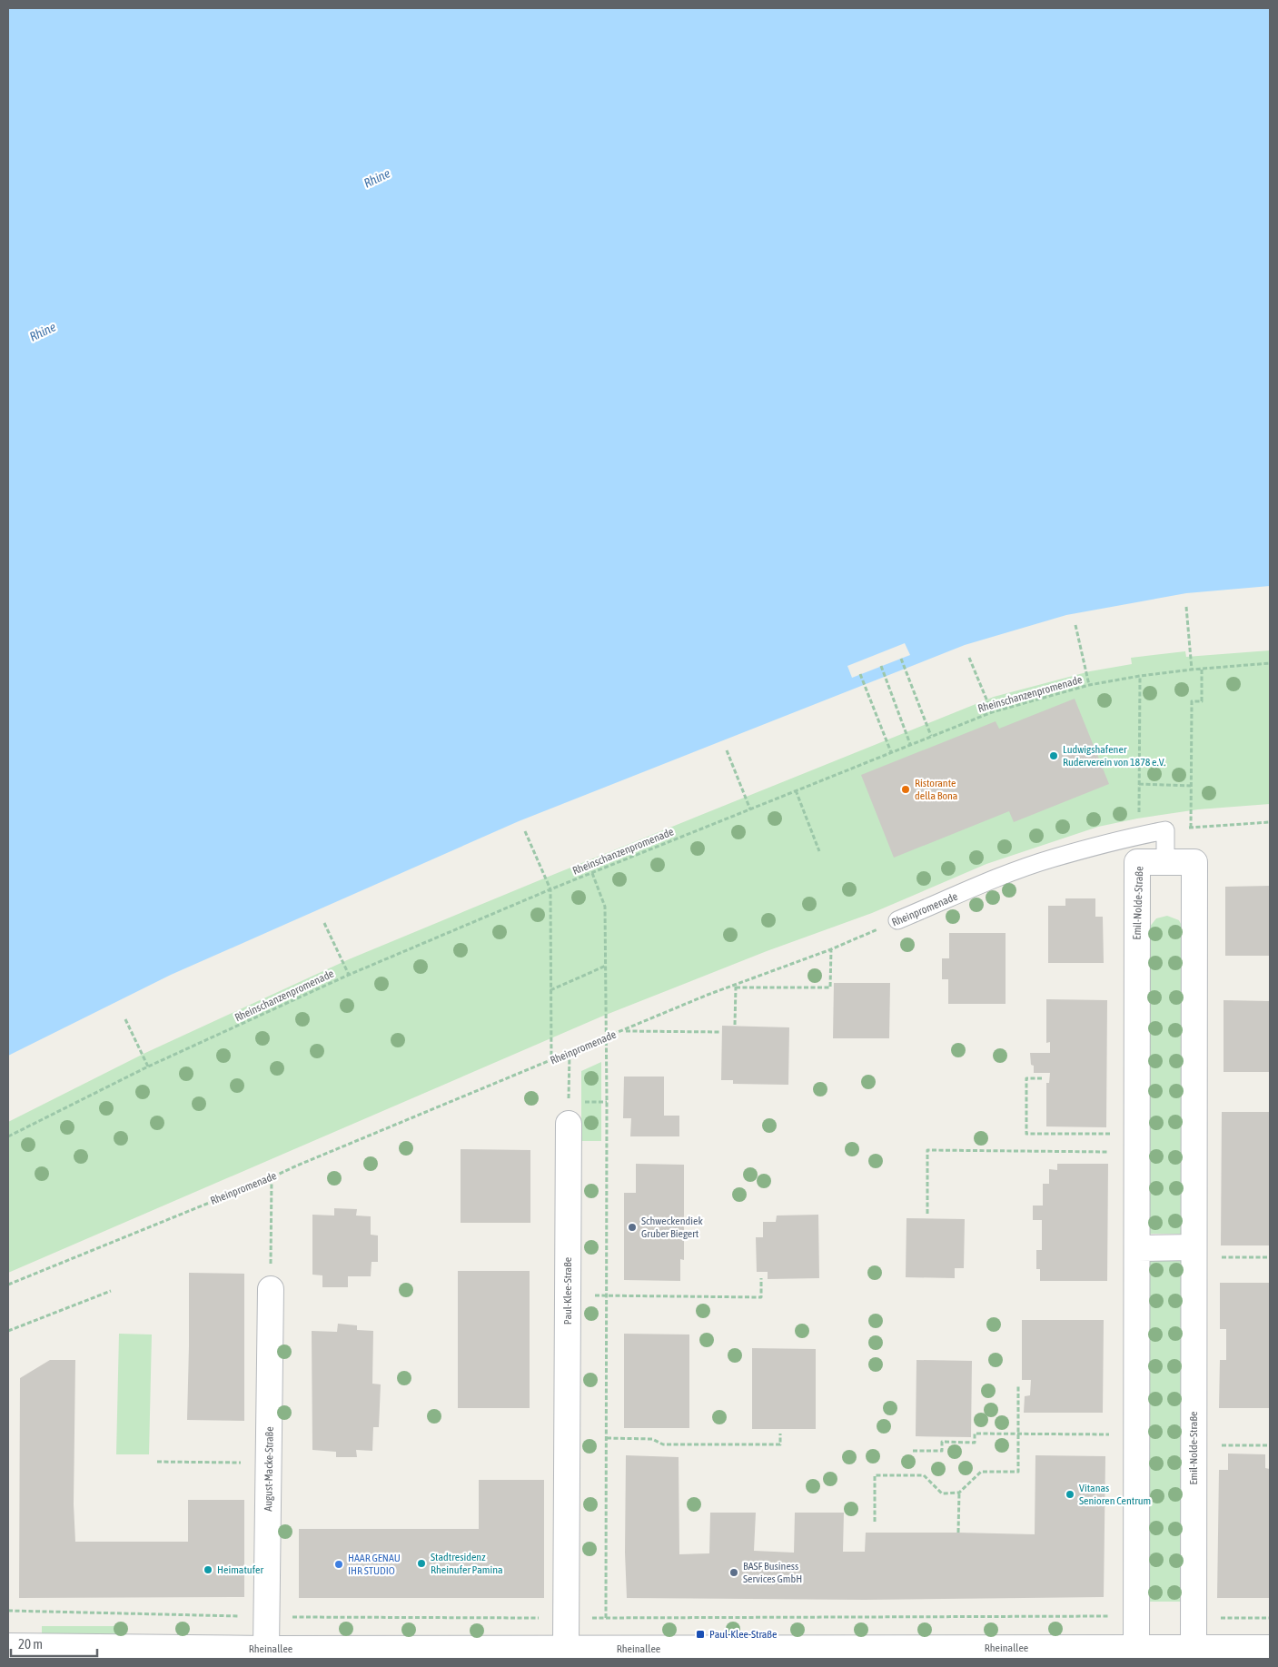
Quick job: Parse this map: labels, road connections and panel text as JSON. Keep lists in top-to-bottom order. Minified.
{"streets":{"street":["Emil-Nolde-Straße","Paul-Klee-Straße","August-Macke-Straße","Rheinallee"],"lane":["Rheinpromenade"],"path":["Rheinschanzenpromenade"]},"crossings":[["Emil-Nolde-Straße","Rheinallee"],["Paul-Klee-Straße","Rheinallee"],["August-Macke-Straße","Rheinallee"]],"water":["Rhine"],"places":{"other":["Ludwigshafener Ruderverein von 1878 e.V.","Ristorante della Bona","Schweckendiek Gruber Biegert","Vitanas Senioren Centrum","Stadtresidenz Rheinufer Pamina","HAAR GENAU IHR STUDIO","Heimatufer","BASF Business Services GmbH"],"transit":["Paul-Klee-Straße"]},"scale_bar":"20 m"}
